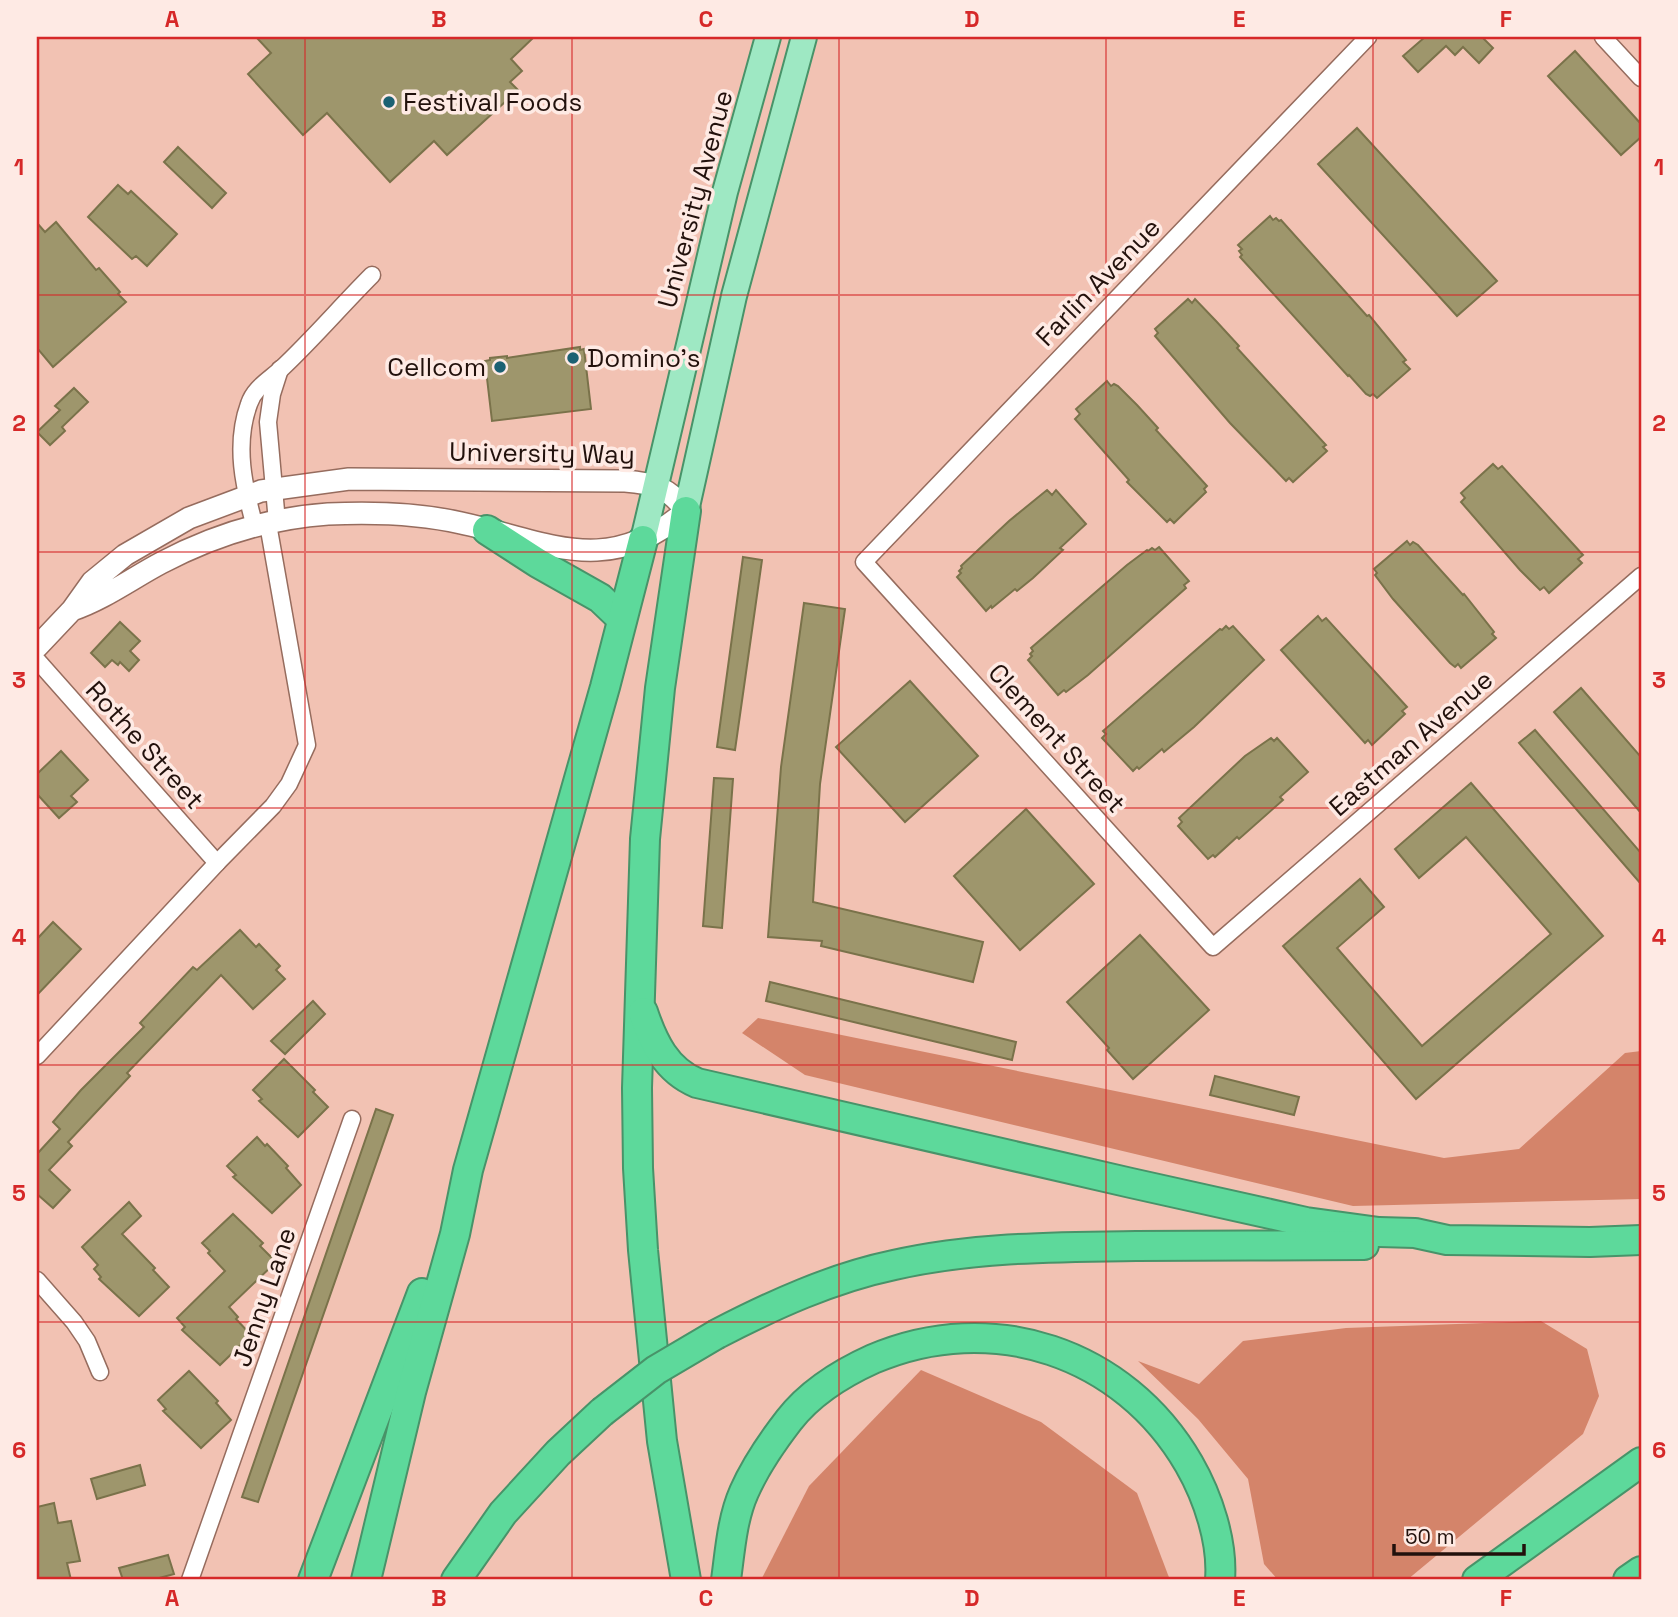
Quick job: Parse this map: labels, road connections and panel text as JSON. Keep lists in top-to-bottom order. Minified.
{"streets":{"main road":["University Avenue","University Way"],"street":["Farlin Avenue","Clement Street","Eastman Avenue","Rothe Street","Jenny Lane"]},"crossings":[["University Avenue","University Way"],["Farlin Avenue","Clement Street"],["Clement Street","Eastman Avenue"]],"places":["Festival Foods","Domino's","Cellcom"],"scale_bar":"50 m","grid":{"columns":["A","B","C","D","E","F"],"rows":["1","2","3","4","5","6"]}}
